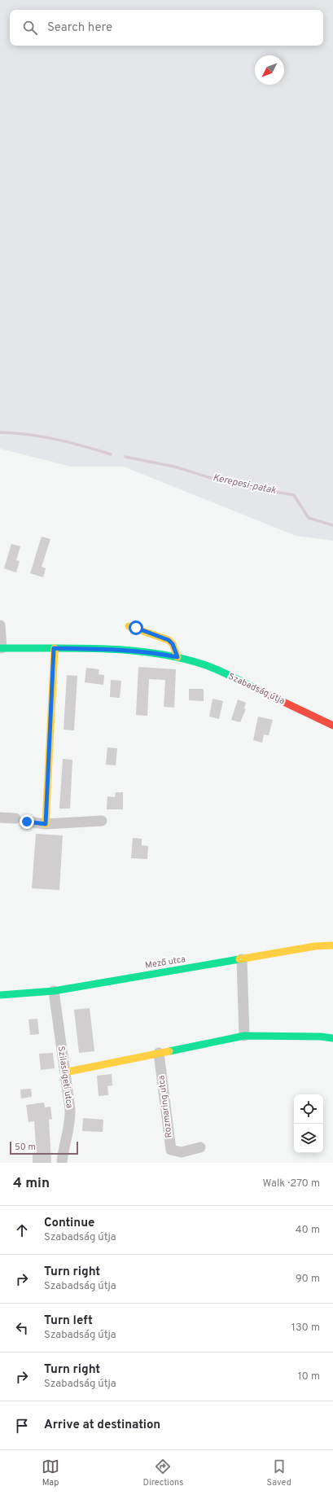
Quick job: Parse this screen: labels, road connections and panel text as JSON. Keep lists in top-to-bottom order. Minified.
{"streets":{"street":["Szabadság útja","Mező utca","Szilasligeti utca","Rozmaring utca"]},"crossings":[["Mező utca","Szilasligeti utca"]],"water":["Kerepesi-patak"],"scale_bar":"50 m","north":"bottom left","page":{"search":"Search here","scale":"50 m","heading":["4 min","Walk · 270 m"],"list":[["Continue","Szabadság útja","40 m"],["Turn right","Szabadság útja","90 m"],["Turn left","Szabadság útja","130 m"],["Turn right","Szabadság útja","10 m"],"Arrive at destination"],"nav":["Map","Directions","Saved"]}}
